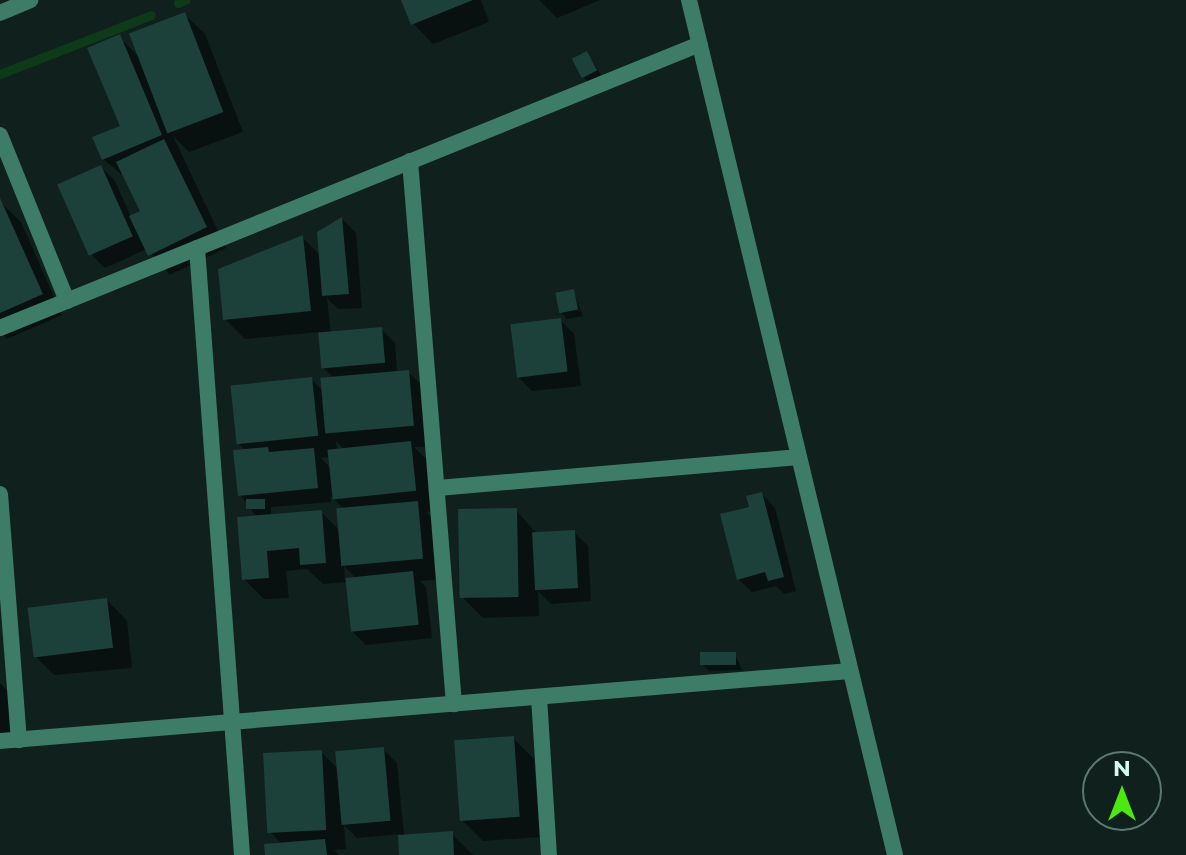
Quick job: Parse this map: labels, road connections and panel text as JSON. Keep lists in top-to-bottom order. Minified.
{"north":"top"}
